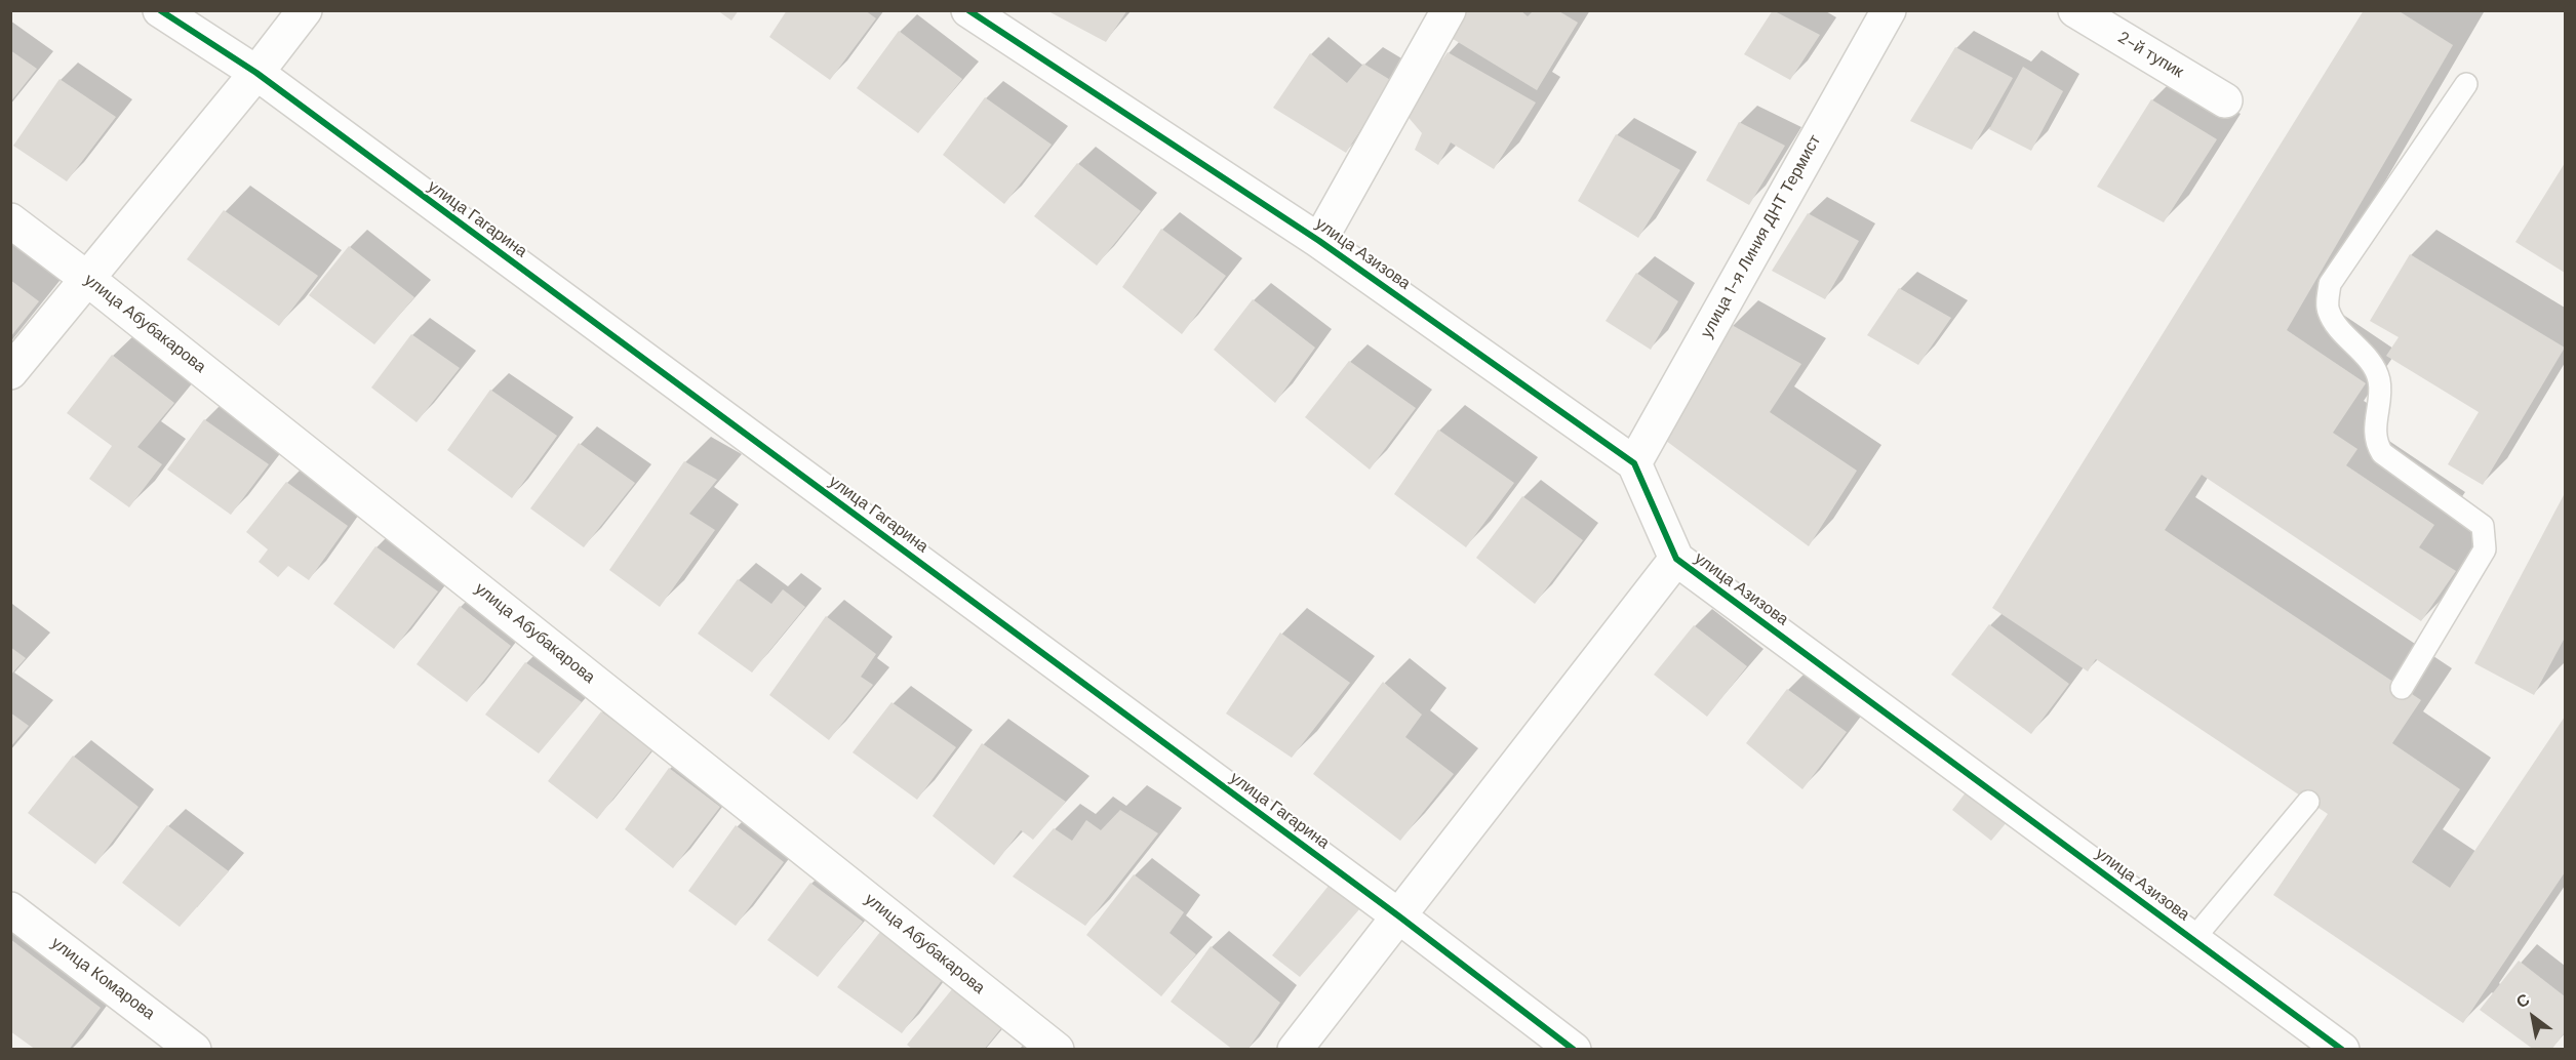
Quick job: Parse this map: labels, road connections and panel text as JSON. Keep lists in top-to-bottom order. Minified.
{"streets":{"street":["2-й тупик","улица Гагарина","улица 1-я Линия ДНТ Термист","улица Азизова","улица Абубакарова","улица Комарова"]},"crossings":[["улица 1-я Линия ДНТ Термист","улица Азизова"]],"north":"top left"}
